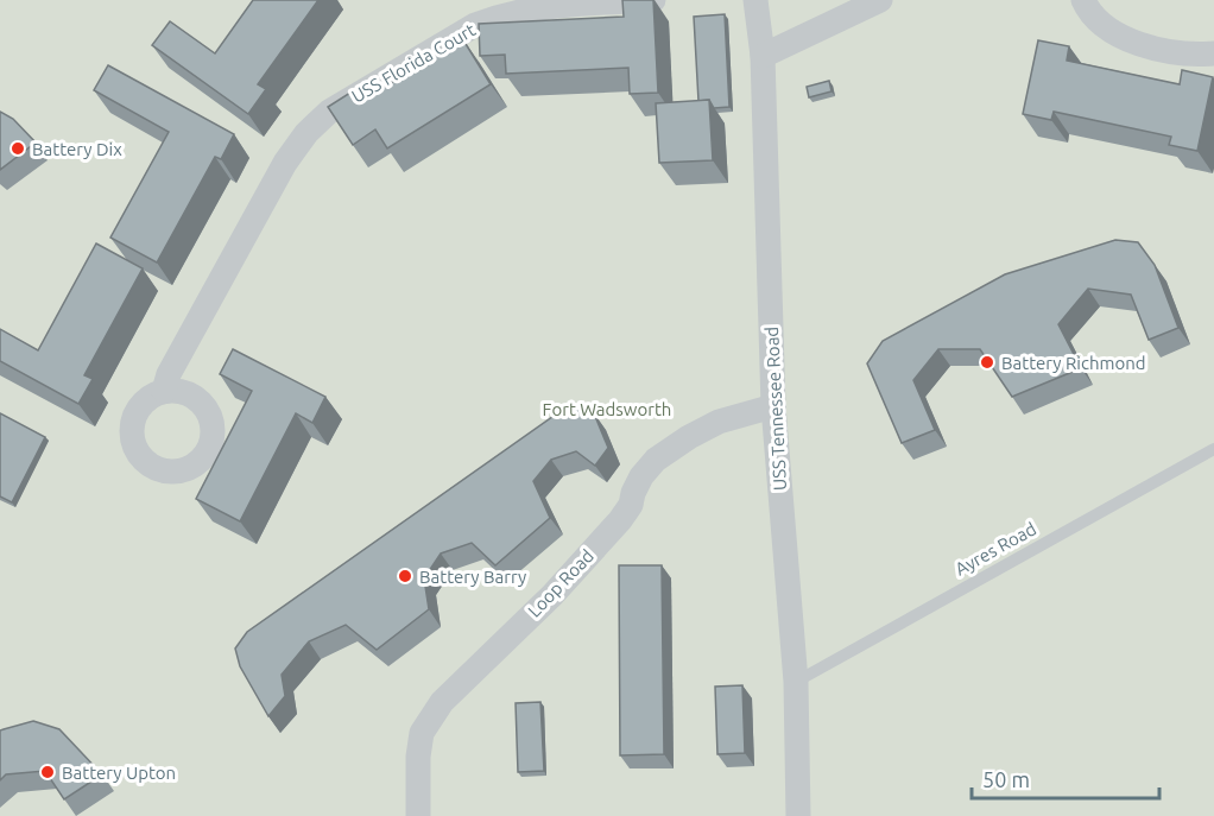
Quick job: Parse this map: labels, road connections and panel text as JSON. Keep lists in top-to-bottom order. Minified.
{"streets":{"street":["USS Florida Court","USS Tennessee Road","Loop Road"],"lane":["Ayres Road"]},"crossings":[["USS Tennessee Road","Ayres Road"],["USS Tennessee Road","Loop Road"]],"parks":["Fort Wadsworth"],"places":["Battery Dix","Battery Richmond","Battery Barry","Battery Upton"],"scale_bar":"50 m"}
